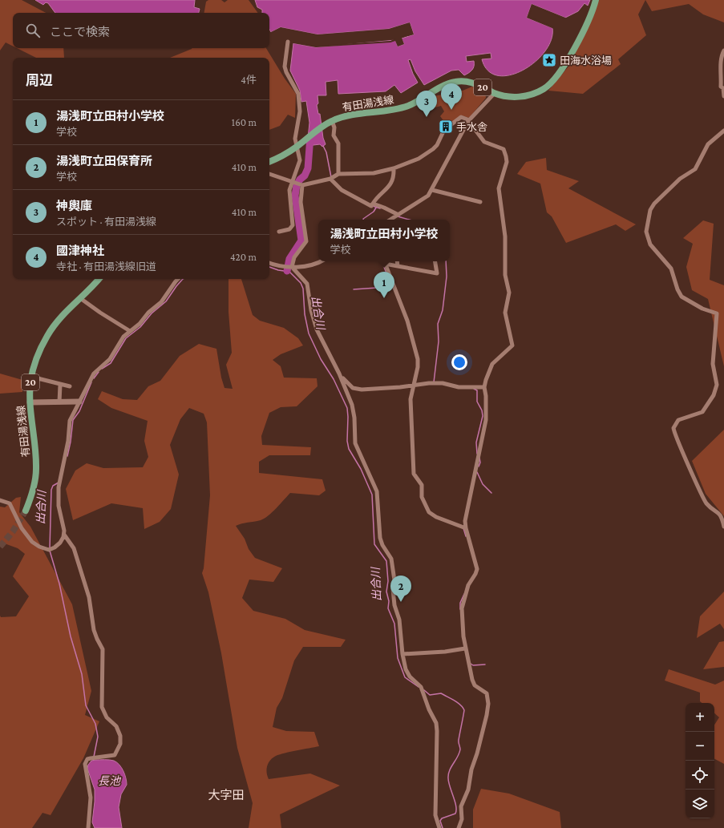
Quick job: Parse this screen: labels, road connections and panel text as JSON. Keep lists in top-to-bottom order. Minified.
{"streets":{"main road":["20","有田湯浅線"]},"districts":["大字田"],"water":["出合川","長池"],"places":{"place":["田海水浴場"],"building":["手水舎"]},"page":{"search":"ここで検索","heading":["周辺","4件"],"pins":["4","3","1","2"],"list":[{"mark":"1","name":"湯浅町立田村小学校","note":"学校","value":"160 m"},{"mark":"2","name":"湯浅町立田保育所","note":"学校","value":"410 m"},{"mark":"3","name":"神輿庫","note":"スポット · 有田湯浅線","value":"410 m"},{"mark":"4","name":"國津神社","note":"寺社 · 有田湯浅線旧道","value":"420 m"}],"popup":["湯浅町立田村小学校","学校"],"map_buttons":["+","−"]}}
